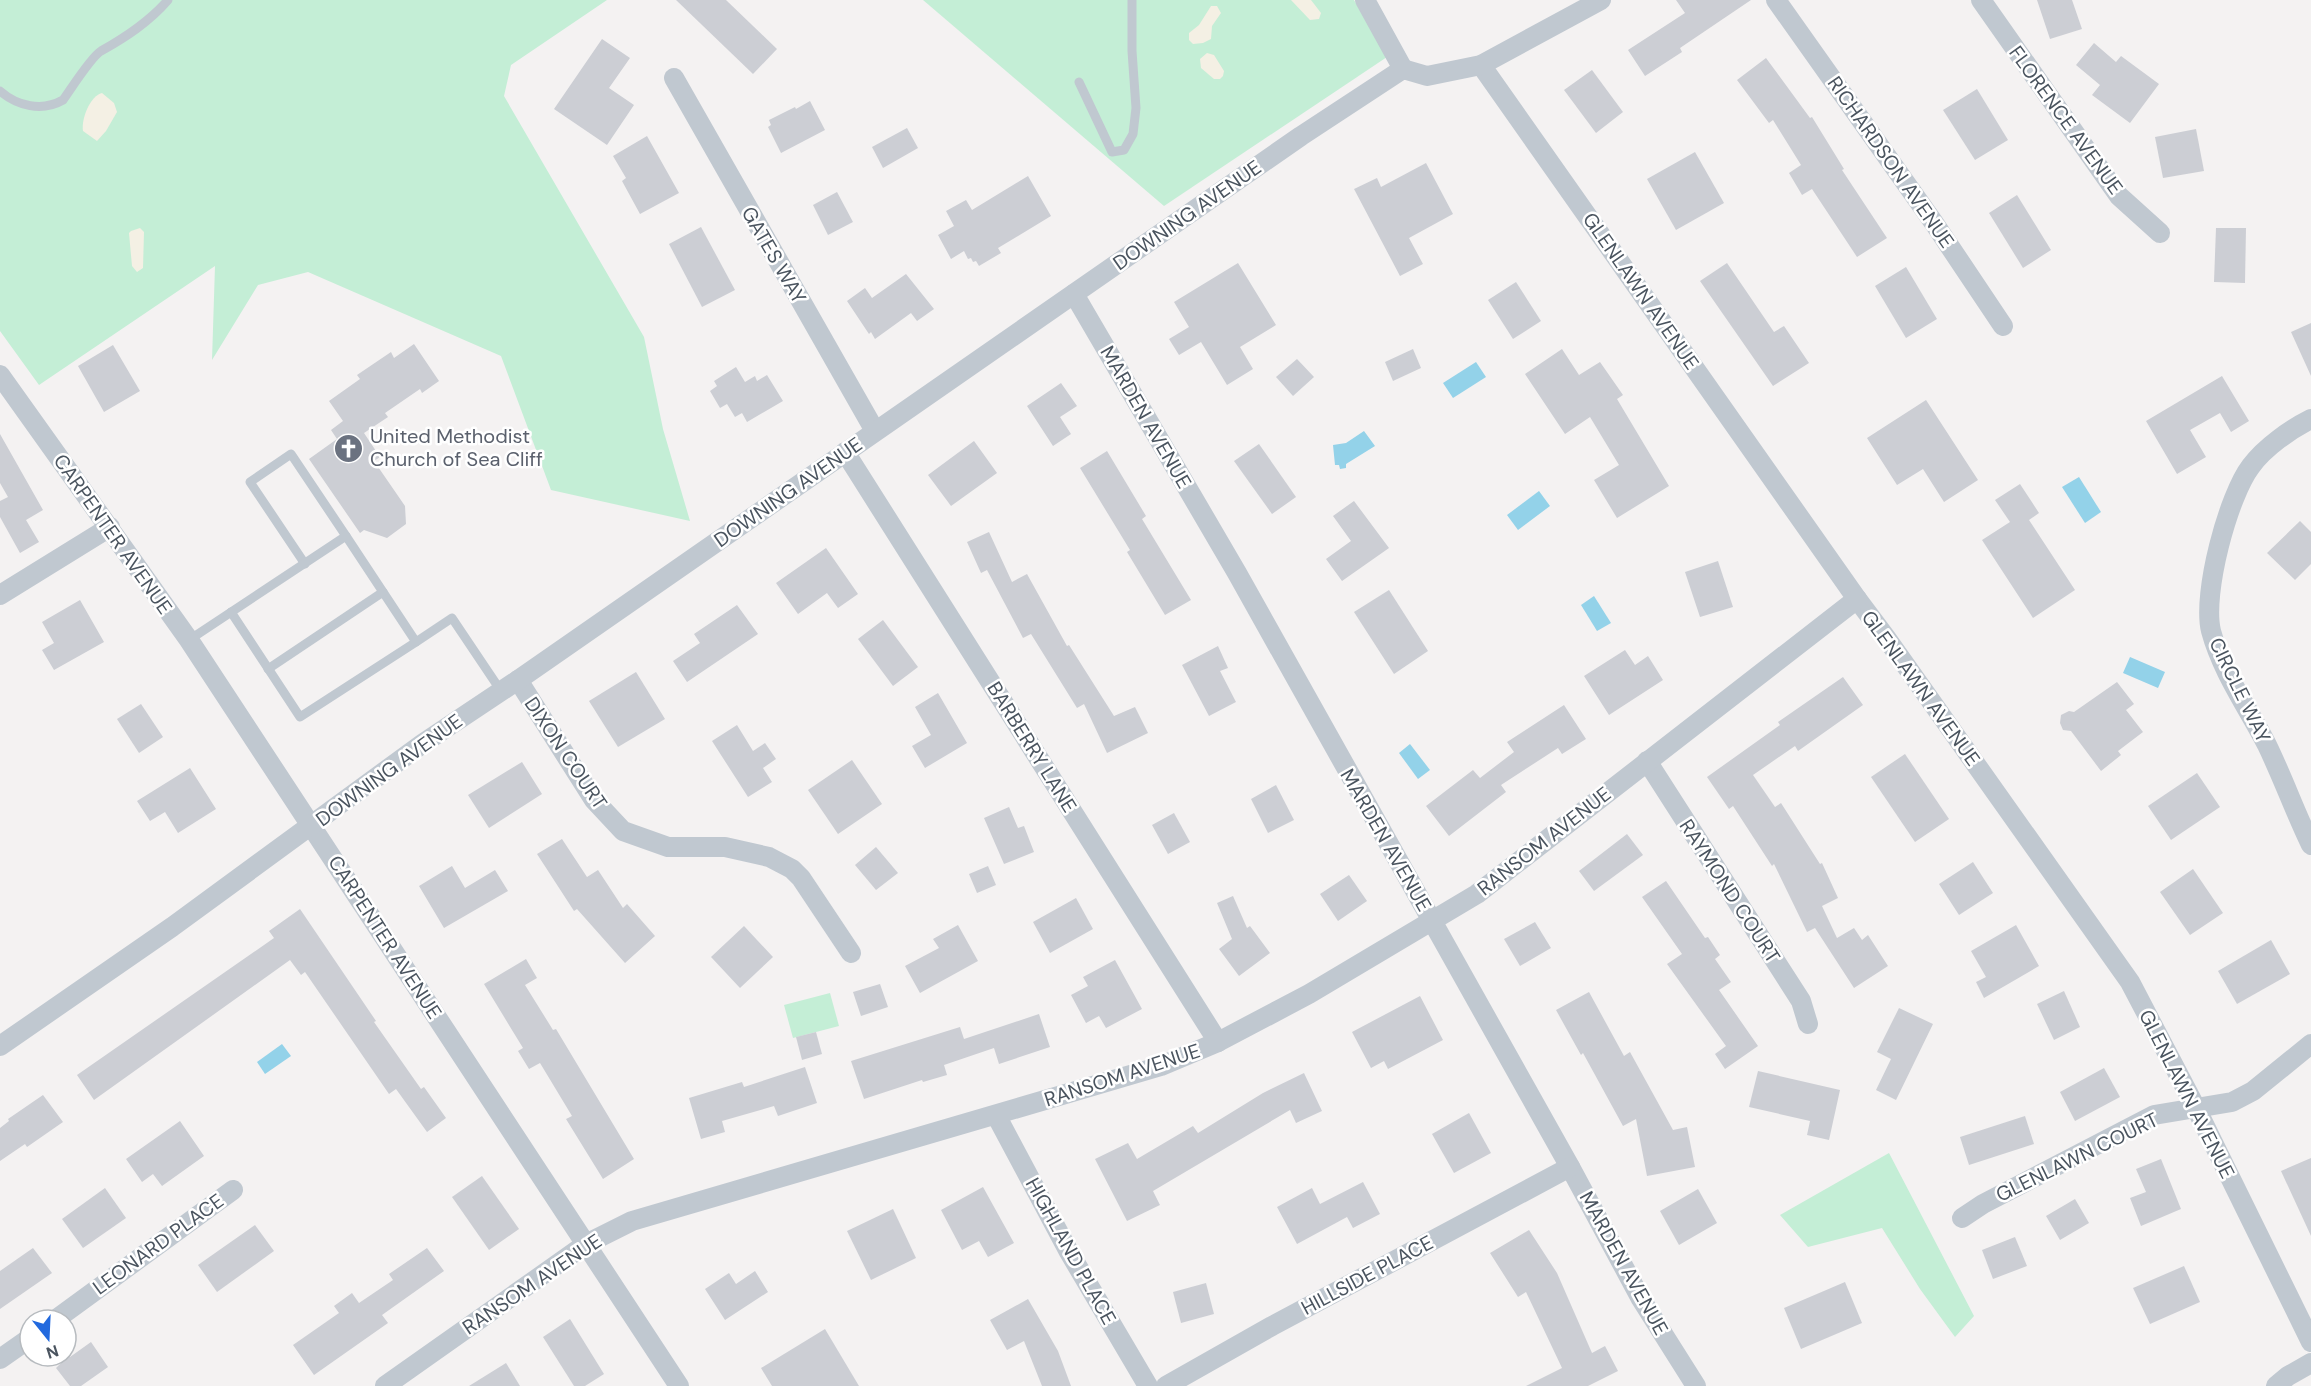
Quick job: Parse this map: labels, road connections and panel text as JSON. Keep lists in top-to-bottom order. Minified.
{"streets":{"street":["FLORENCE AVENUE","RICHARDSON AVENUE","DOWNING AVENUE","GATES WAY","GLENLAWN AVENUE","MARDEN AVENUE","CARPENTER AVENUE","CIRCLE WAY","BARBERRY LANE","DIXON COURT","RANSOM AVENUE","RAYMOND COURT","GLENLAWN COURT","LEONARD PLACE","HIGHLAND PLACE","HILLSIDE PLACE"]},"crossings":[["DOWNING AVENUE","GATES WAY"],["DOWNING AVENUE","MARDEN AVENUE"],["DOWNING AVENUE","CARPENTER AVENUE"],["DOWNING AVENUE","BARBERRY LANE"],["DOWNING AVENUE","DIXON COURT"],["GLENLAWN AVENUE","RANSOM AVENUE"],["GLENLAWN AVENUE","GLENLAWN COURT"],["MARDEN AVENUE","RANSOM AVENUE"],["MARDEN AVENUE","HILLSIDE PLACE"],["CARPENTER AVENUE","RANSOM AVENUE"],["BARBERRY LANE","RANSOM AVENUE"],["RANSOM AVENUE","RAYMOND COURT"],["RANSOM AVENUE","HIGHLAND PLACE"]],"places":{"church":["United Methodist Church of Sea Cliff"]},"north":"bottom"}
